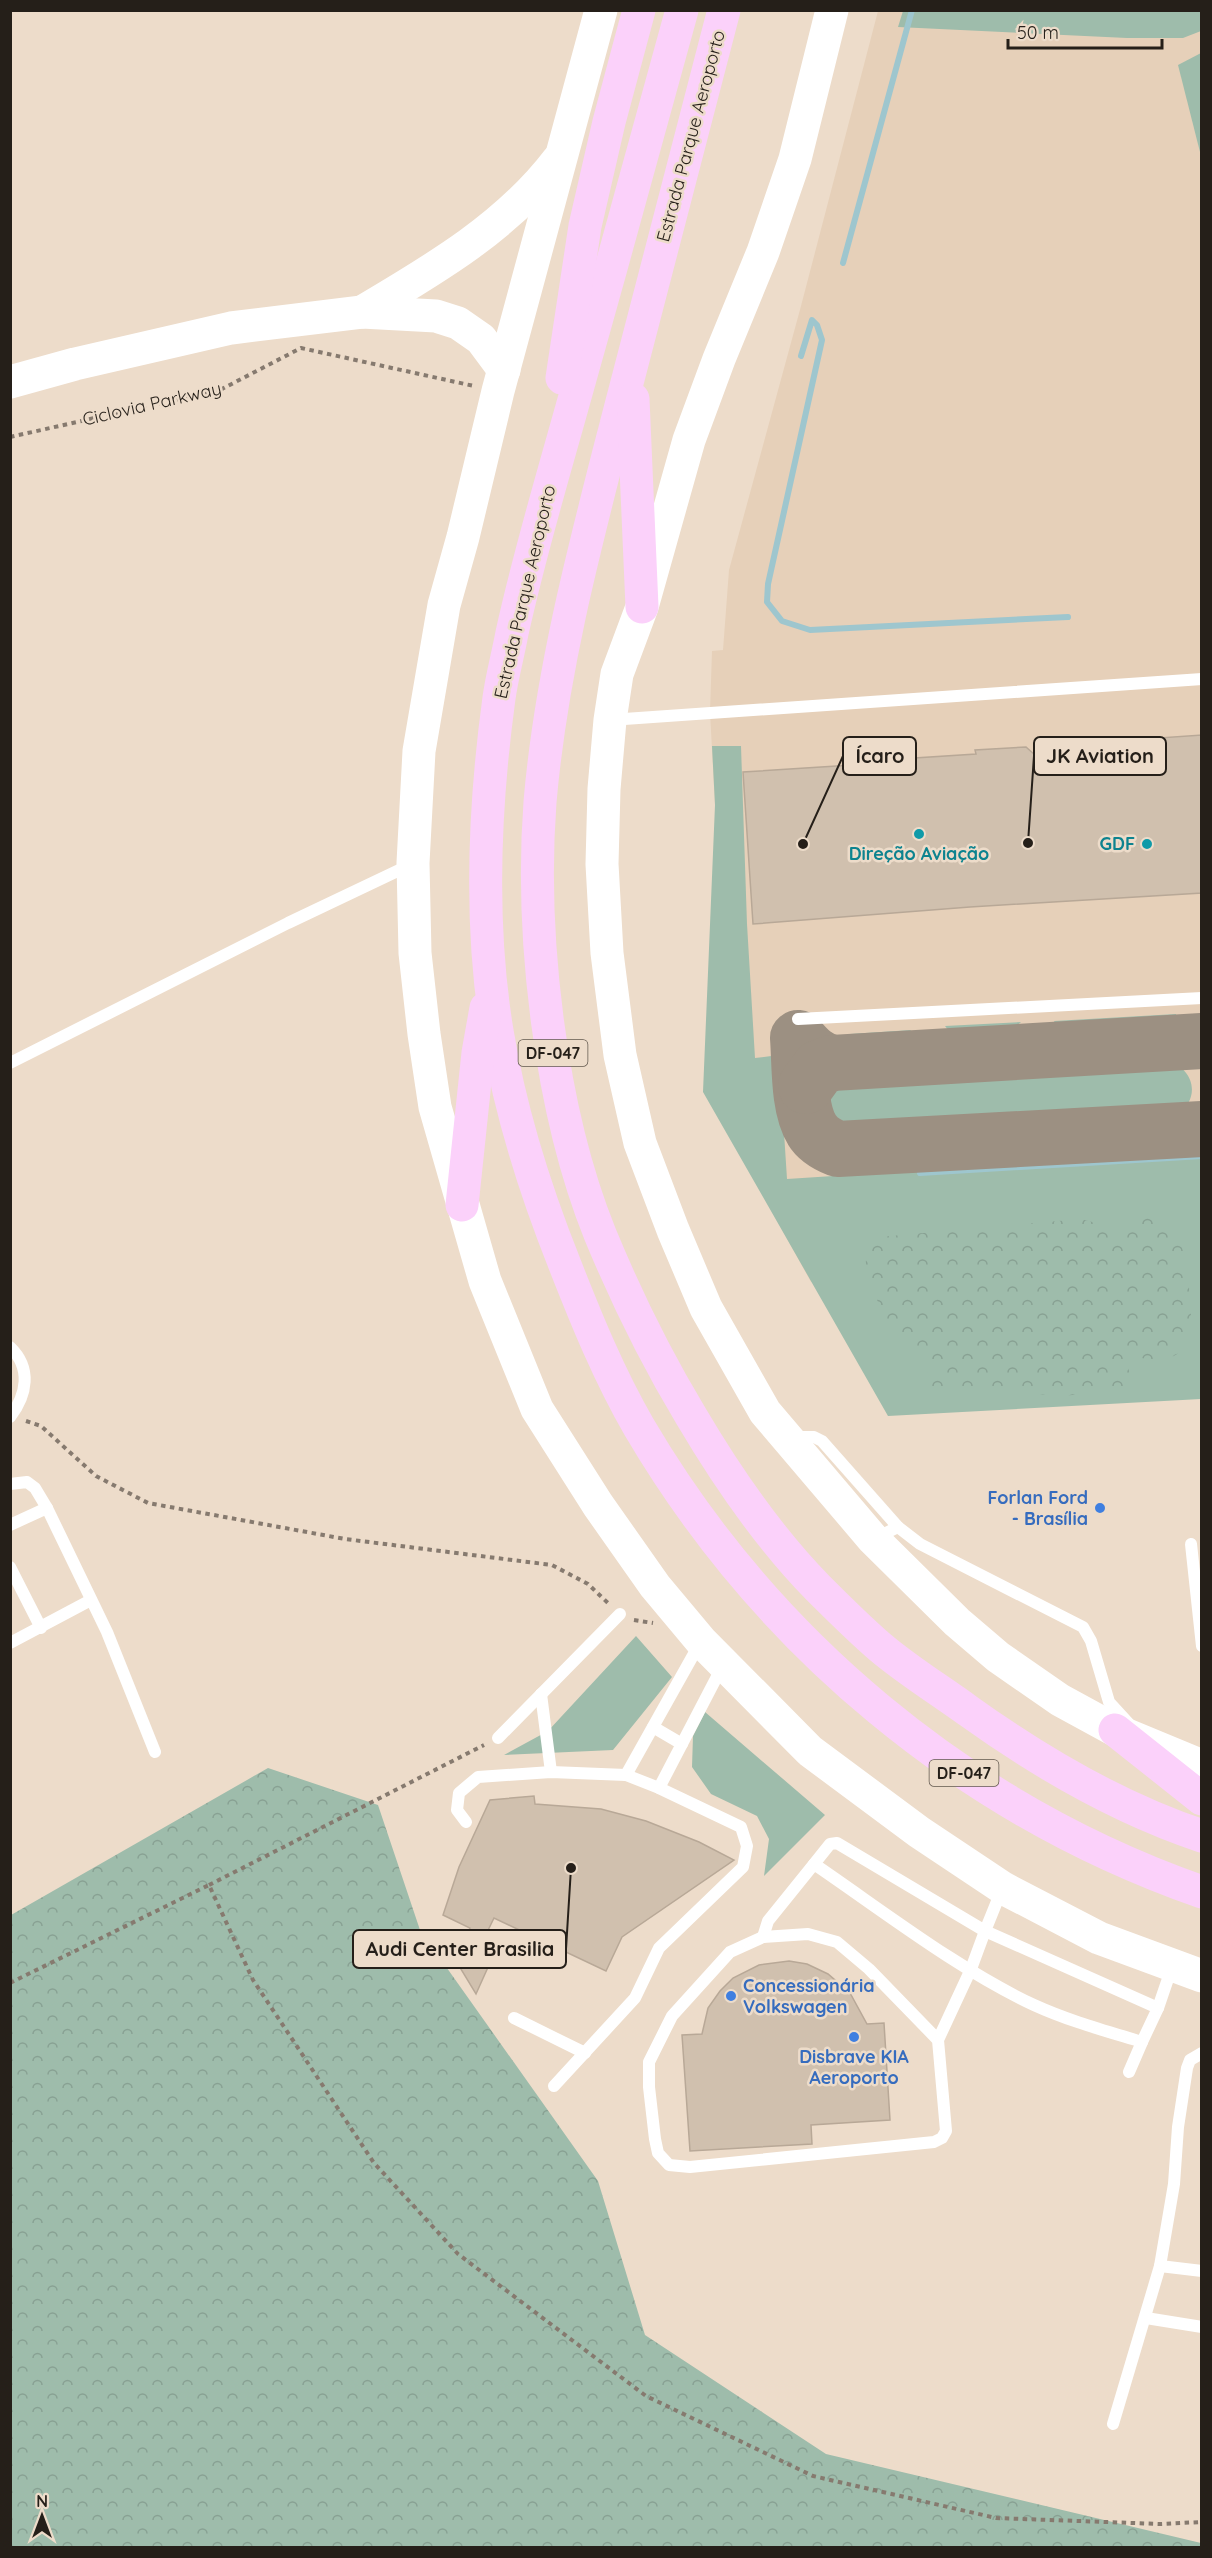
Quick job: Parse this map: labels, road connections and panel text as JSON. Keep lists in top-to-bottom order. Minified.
{"streets":{"main road":["Estrada Parque Aeroporto","DF-047"],"path":["Ciclovia Parkway"]},"places":["Direção Aviação","JK Aviation","Ícaro","GDF","Forlan Ford - Brasília","Audi Center Brasilia","Concessionária Volkswagen","Disbrave KIA Aeroporto"],"scale_bar":"50 m","north":"top"}
